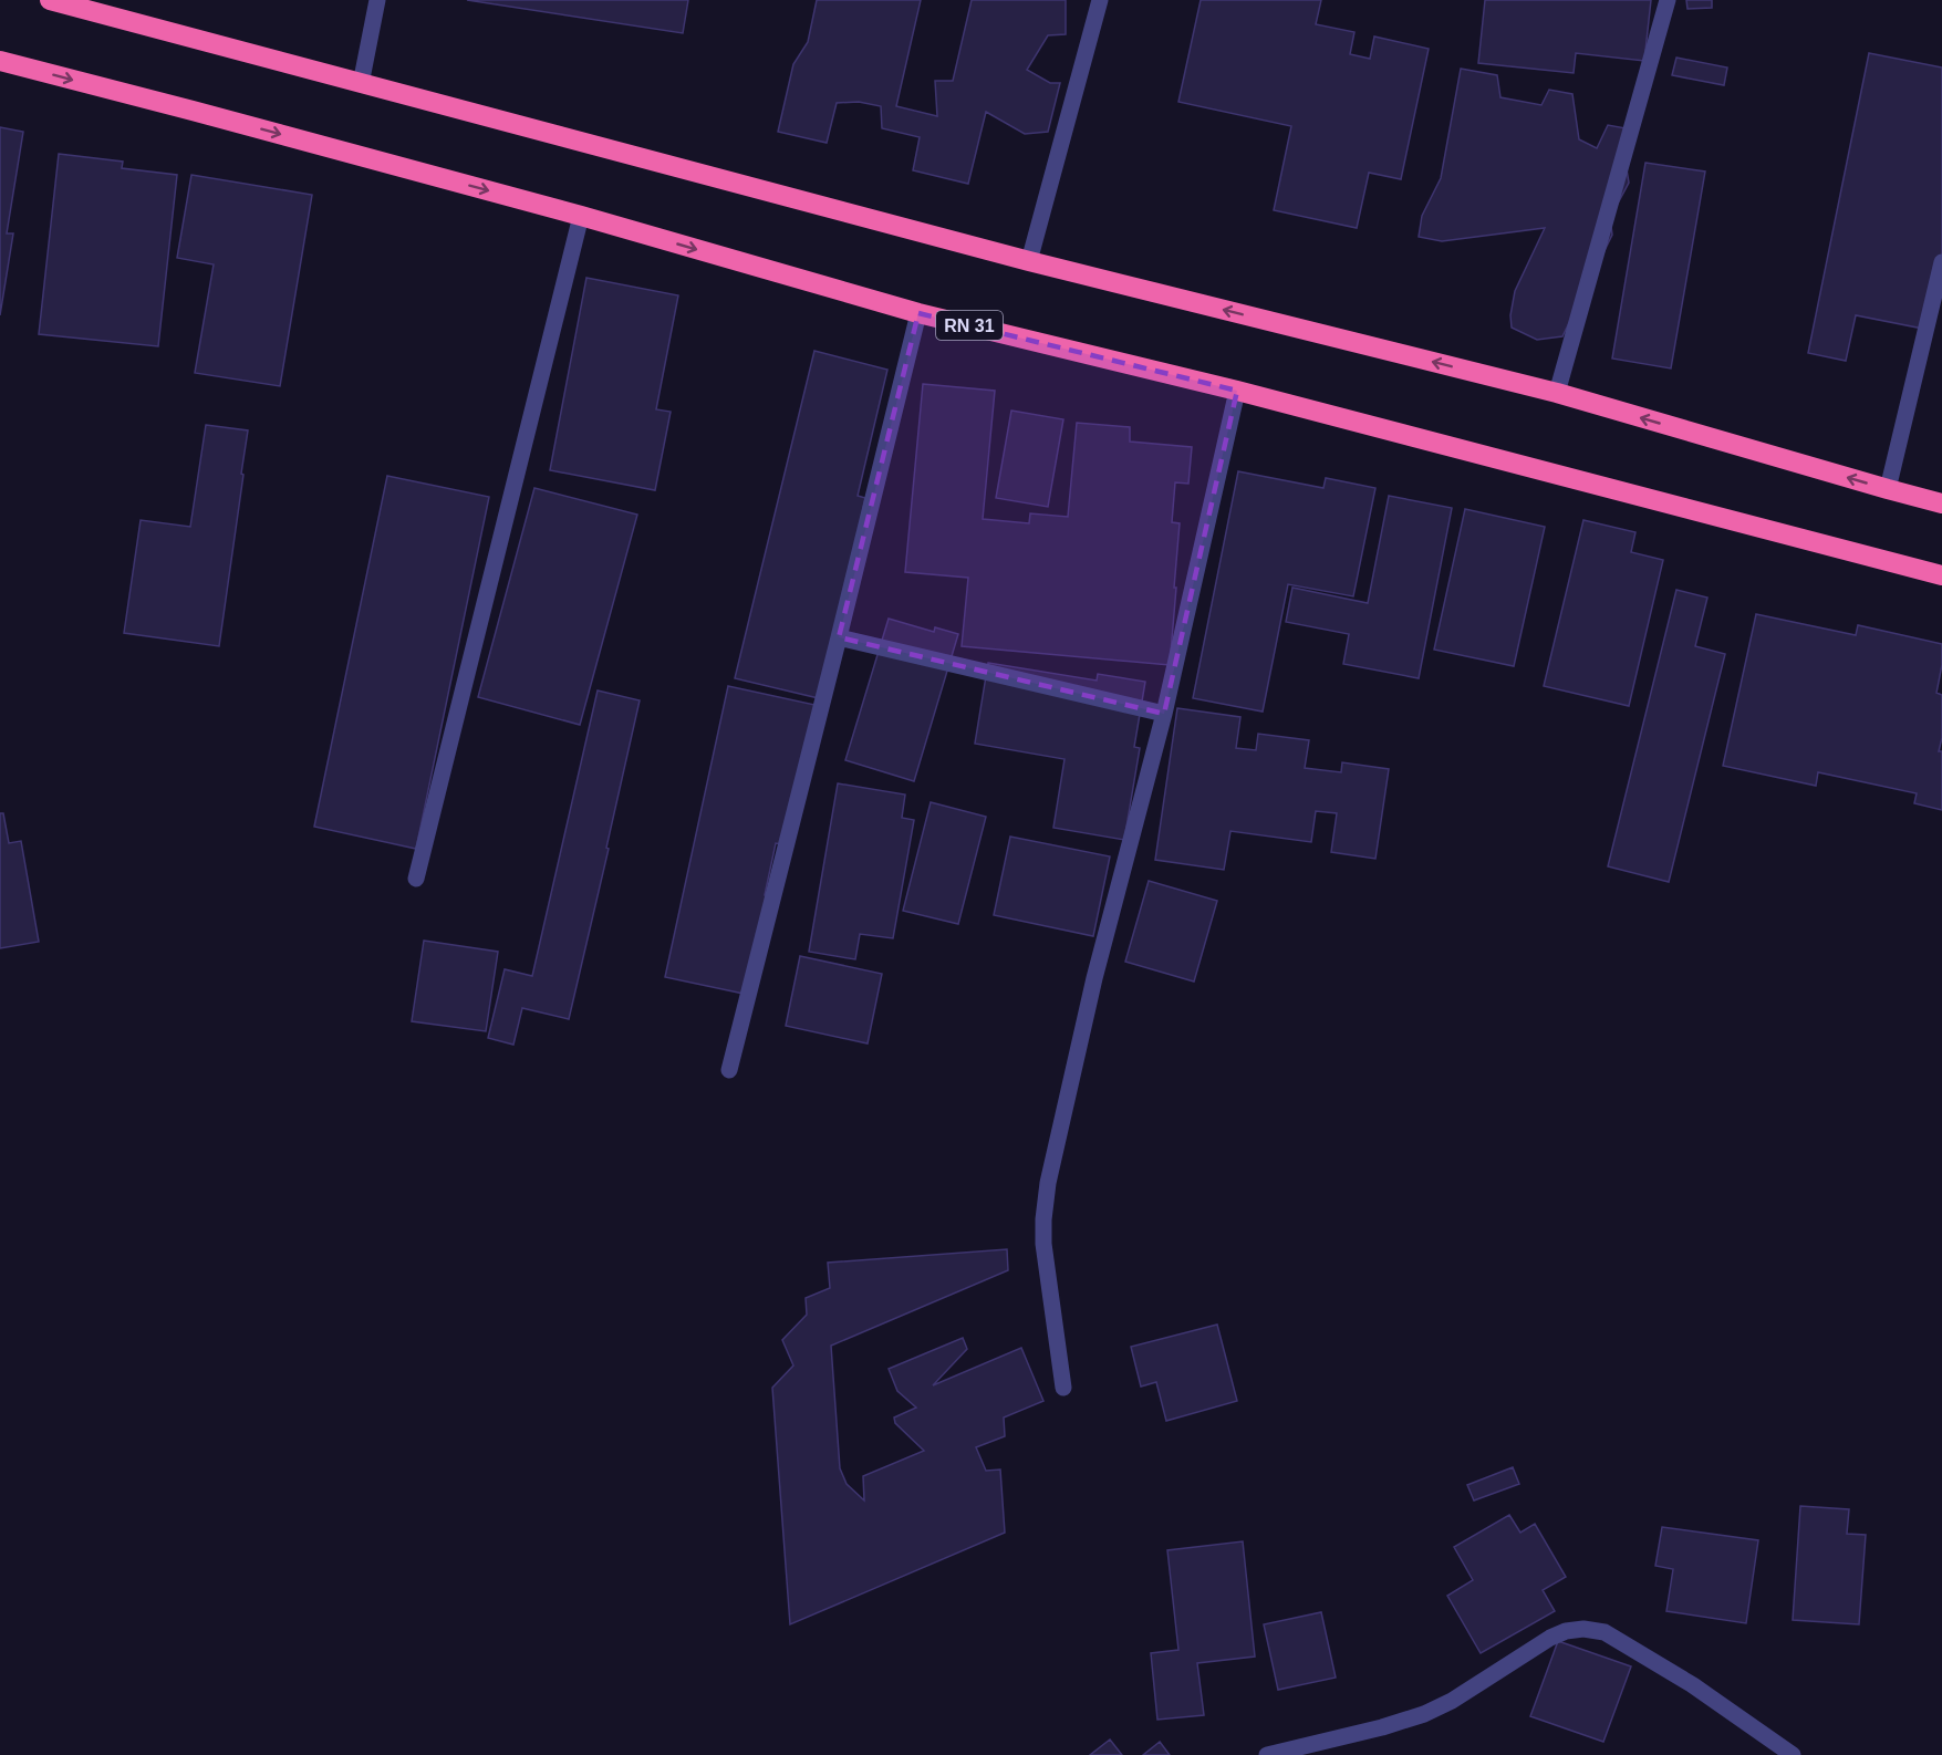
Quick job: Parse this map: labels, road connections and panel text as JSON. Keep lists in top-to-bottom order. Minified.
{"streets":{"highway":["RN 31"]}}
